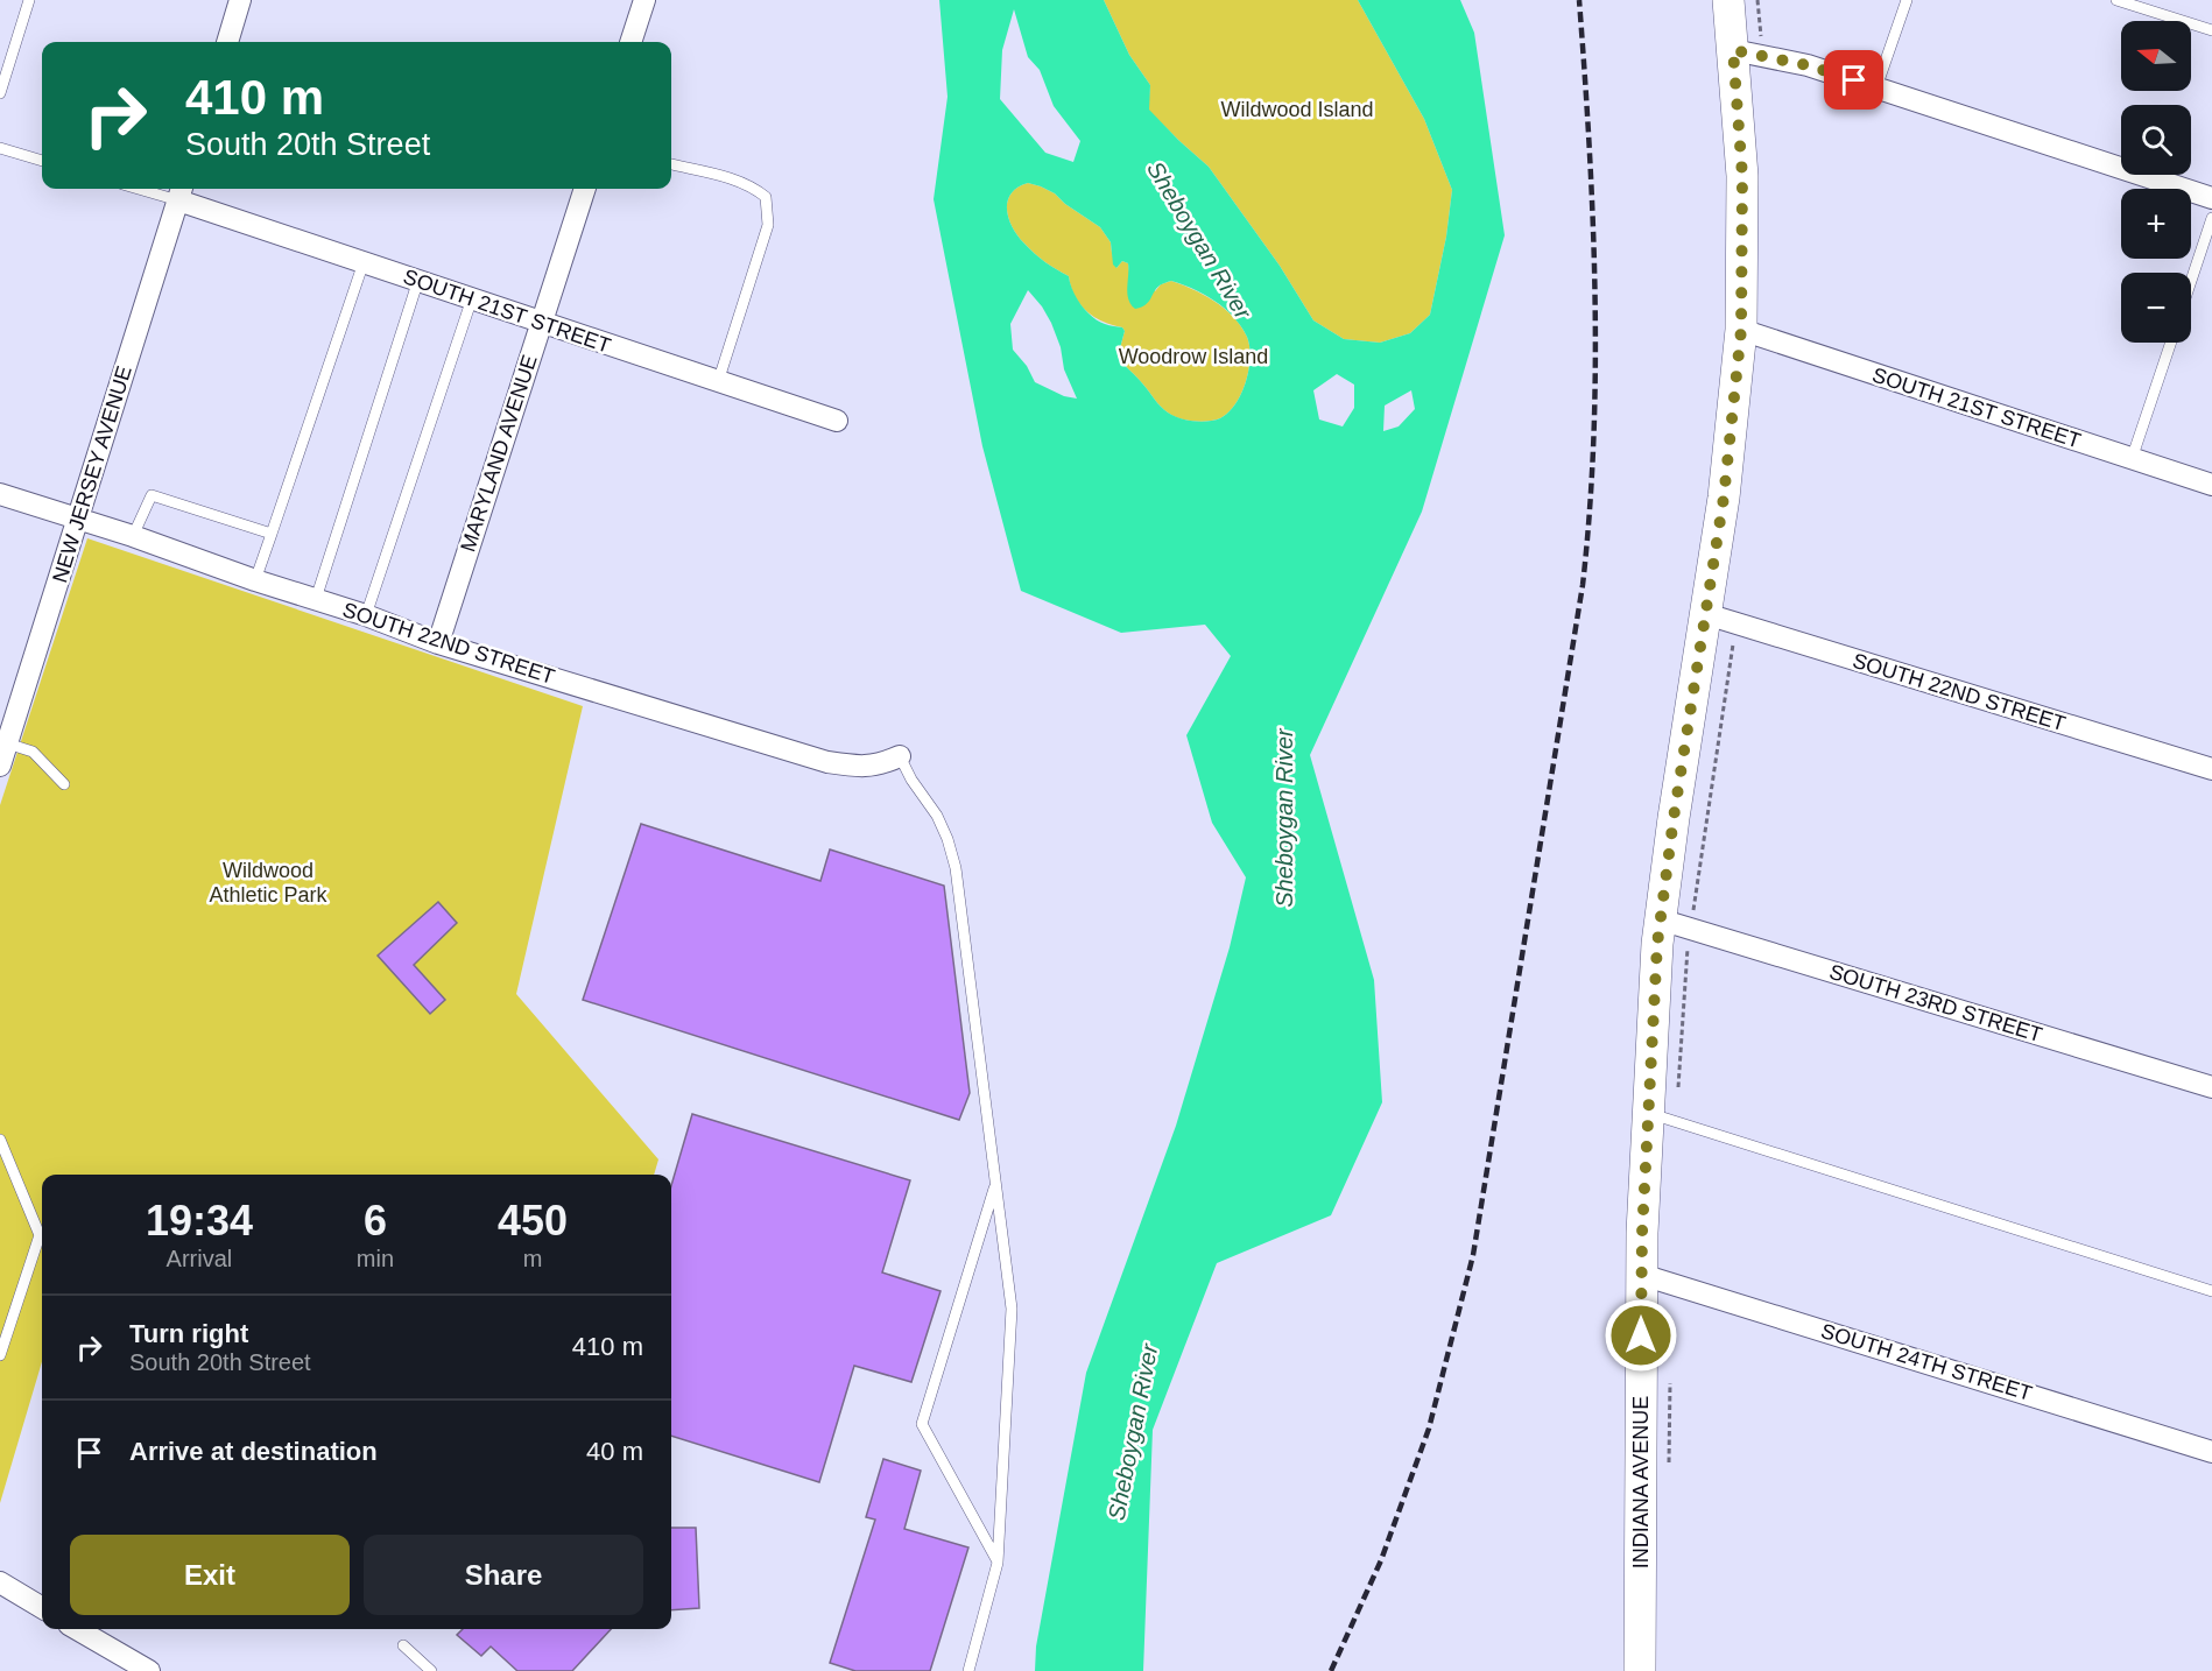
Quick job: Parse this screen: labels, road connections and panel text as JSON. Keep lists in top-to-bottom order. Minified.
{"streets":{"main road":["INDIANA AVENUE"],"street":["SOUTH 21ST STREET","MARYLAND AVENUE","NEW JERSEY AVENUE","SOUTH 22ND STREET","SOUTH 23RD STREET","SOUTH 24TH STREET"]},"crossings":[["SOUTH 21ST STREET","MARYLAND AVENUE"],["SOUTH 21ST STREET","NEW JERSEY AVENUE"],["SOUTH 21ST STREET","INDIANA AVENUE"],["MARYLAND AVENUE","SOUTH 22ND STREET"],["NEW JERSEY AVENUE","SOUTH 22ND STREET"],["SOUTH 22ND STREET","INDIANA AVENUE"],["SOUTH 23RD STREET","INDIANA AVENUE"],["SOUTH 24TH STREET","INDIANA AVENUE"]],"water":["Sheboygan River"],"parks":["Wildwood Island","Woodrow Island","Wildwood Athletic Park"],"north":"left","page":{"map_buttons":["+","−"],"turn":["410 m","South 20th Street"],"eta":["19:34","Arrival","6","min","450","m"],"list":[{"name":"Turn right","note":"South 20th Street","value":"410 m"},{"name":"Arrive at destination","value":"40 m"}],"buttons":["Exit","Share"]}}
